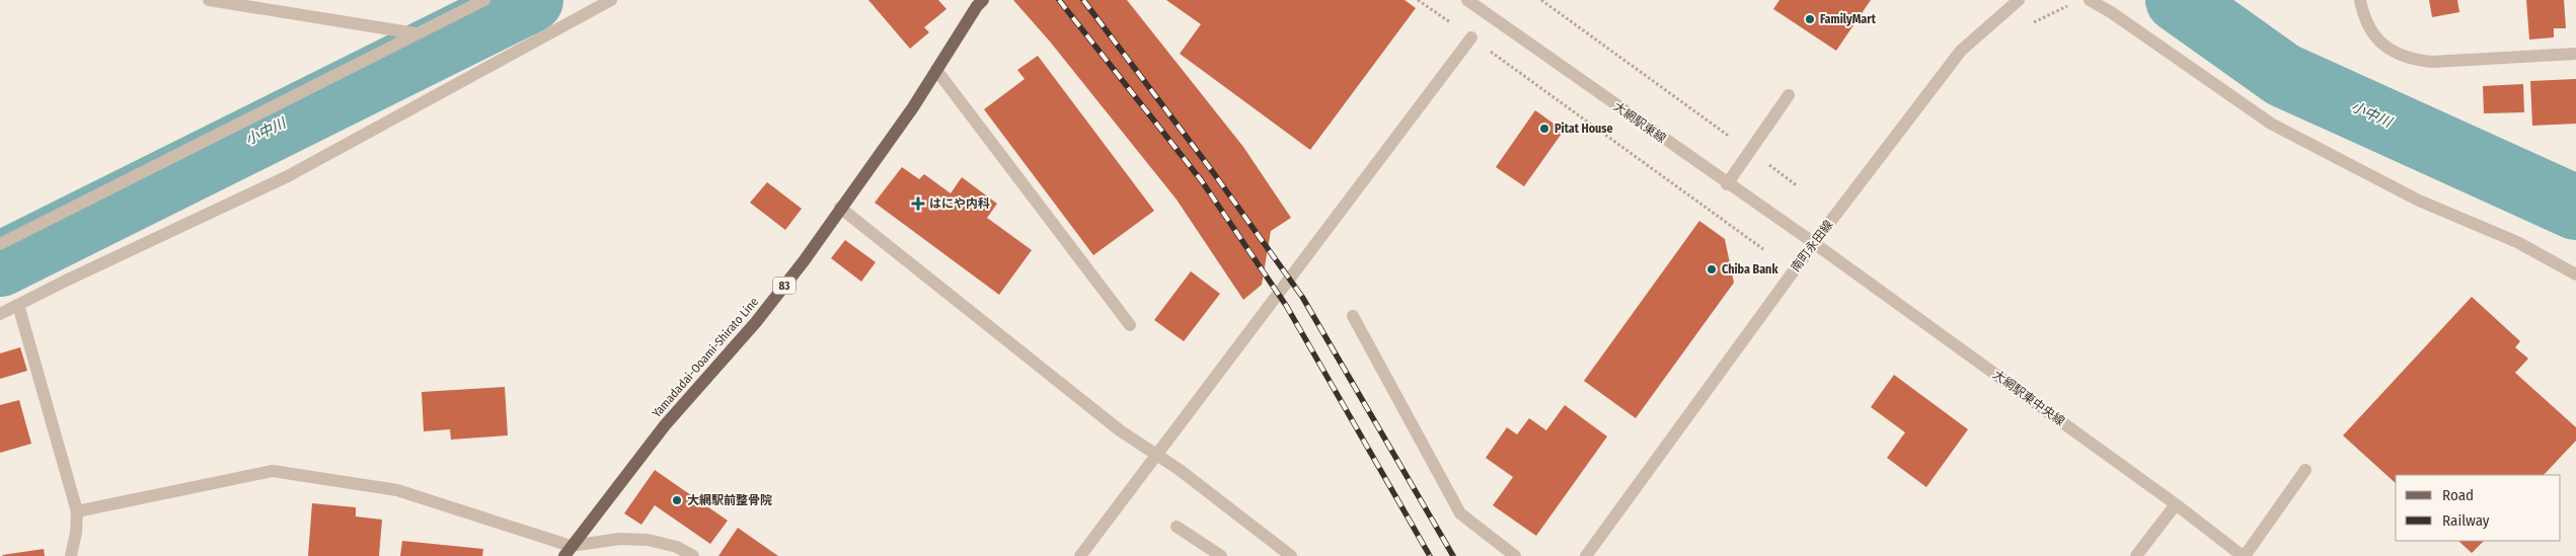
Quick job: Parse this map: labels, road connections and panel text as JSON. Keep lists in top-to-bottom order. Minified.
{"streets":{"main road":["83","Yamadadai-Ooami-Shirato Line"],"street":["大網駅東線","南町永田線","大網駅東中央線"]},"crossings":[["大網駅東線","南町永田線"],["大網駅東線","大網駅東中央線"],["南町永田線","大網駅東中央線"]],"water":["小中川"],"places":{"other":["FamilyMart","Pitat House","Chiba Bank","大網駅前整骨院"],"health":["はにや内科"]},"legend":["Road","Railway"]}
